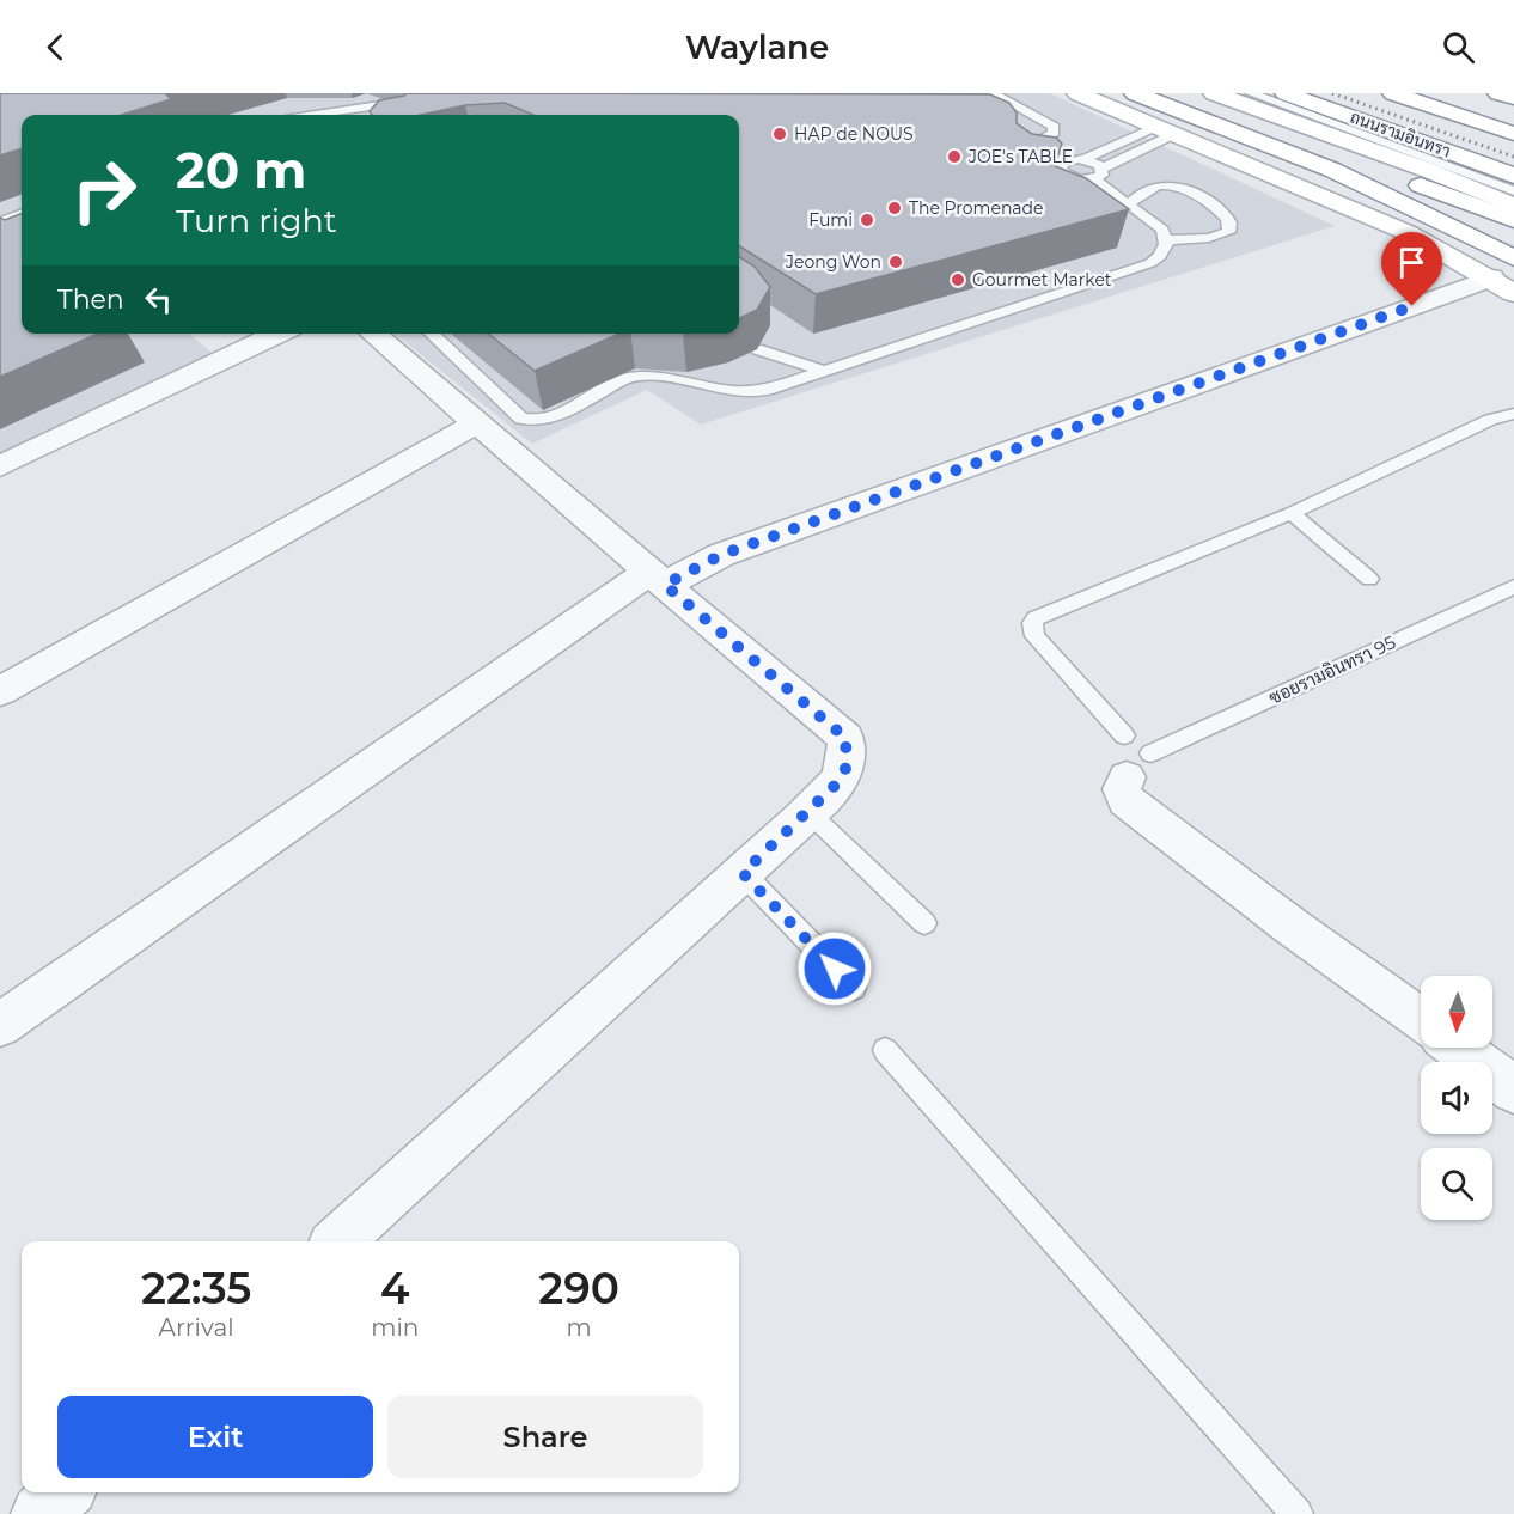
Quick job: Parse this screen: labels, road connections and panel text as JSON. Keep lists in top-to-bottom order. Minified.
{"streets":{"main road":["ถนนรามอินทรา"],"lane":["ซอยรามอินทรา 95"]},"places":["HAP de NOUS","JOE's TABLE","The Promenade","Fumi","Jeong Won","Gourmet Market"],"north":"bottom","page":{"header":"Waylane","turn":["20 m","Turn right"],"then":"Then","eta":["22:35","Arrival","4","min","290","m"],"buttons":["Exit","Share"]}}
